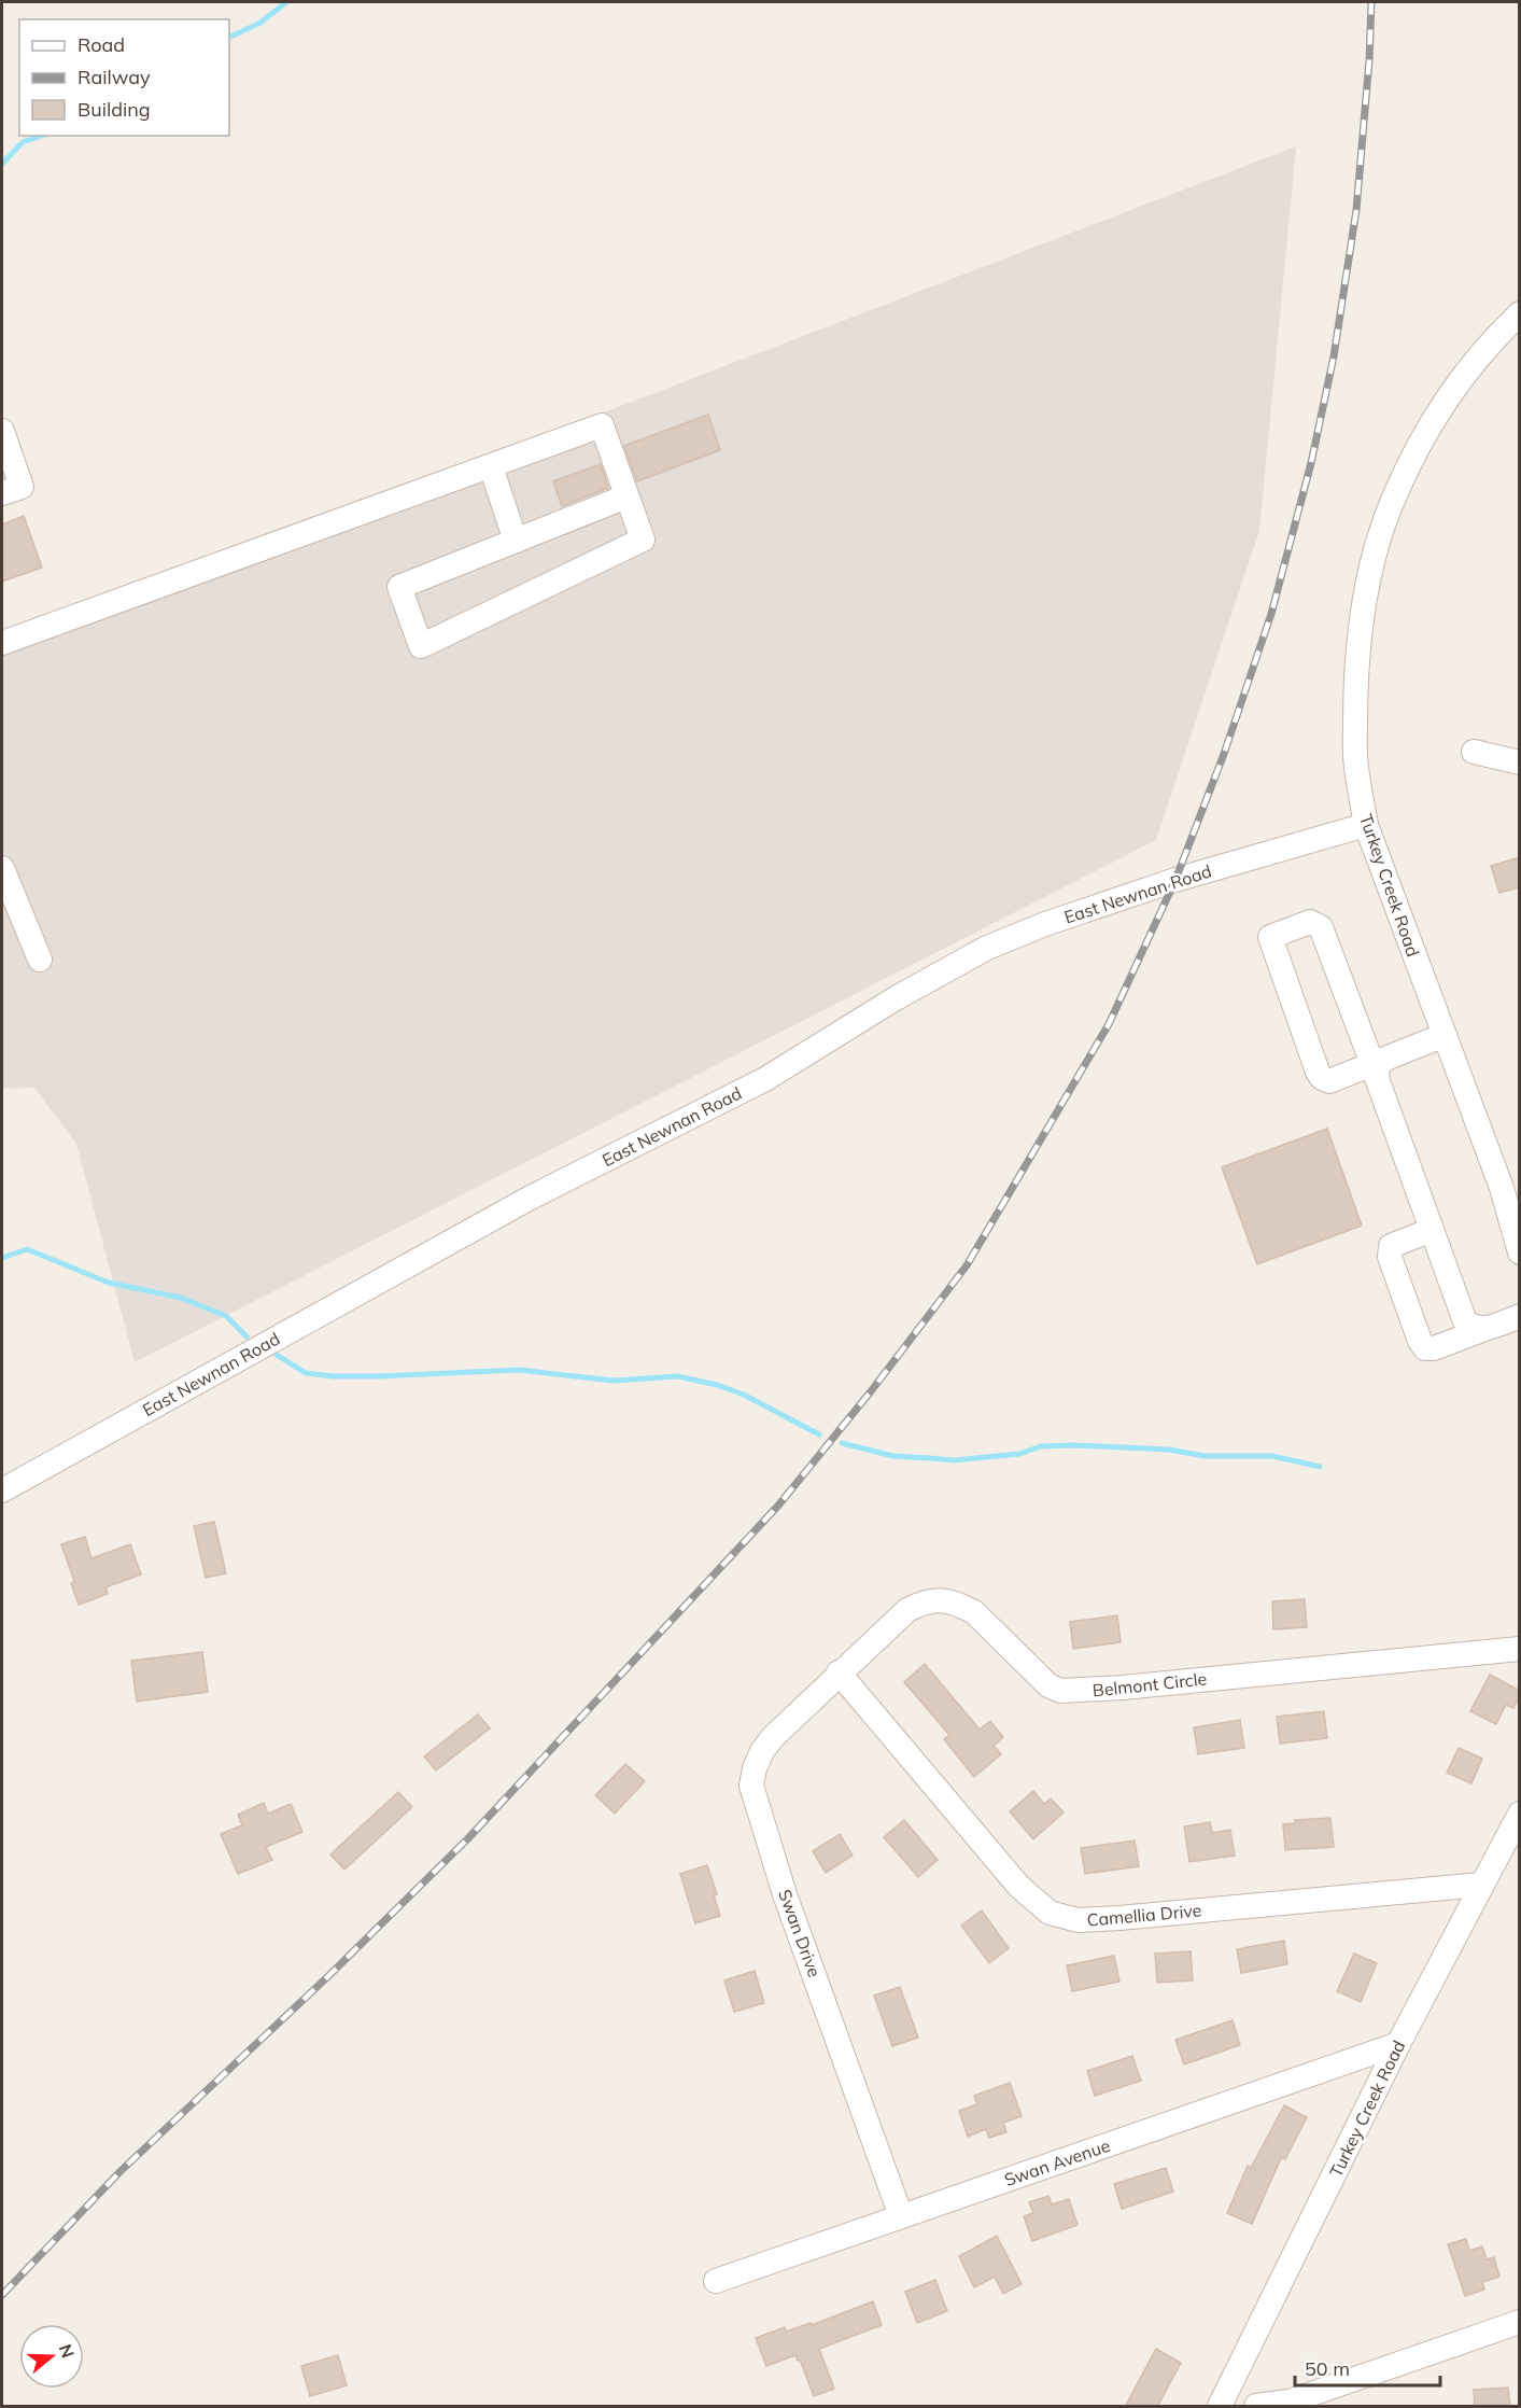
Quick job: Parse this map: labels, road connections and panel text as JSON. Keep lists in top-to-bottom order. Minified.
{"streets":{"street":["Turkey Creek Road","East Newnan Road","Belmont Circle","Camellia Drive","Swan Drive","Swan Avenue"]},"crossings":[["Turkey Creek Road","East Newnan Road"],["Turkey Creek Road","Camellia Drive"],["Turkey Creek Road","Swan Avenue"],["Belmont Circle","Camellia Drive"],["Belmont Circle","Swan Drive"],["Camellia Drive","Swan Drive"],["Swan Drive","Swan Avenue"]],"legend":["Road","Railway","Building"],"scale_bar":"50 m","north":"right"}
